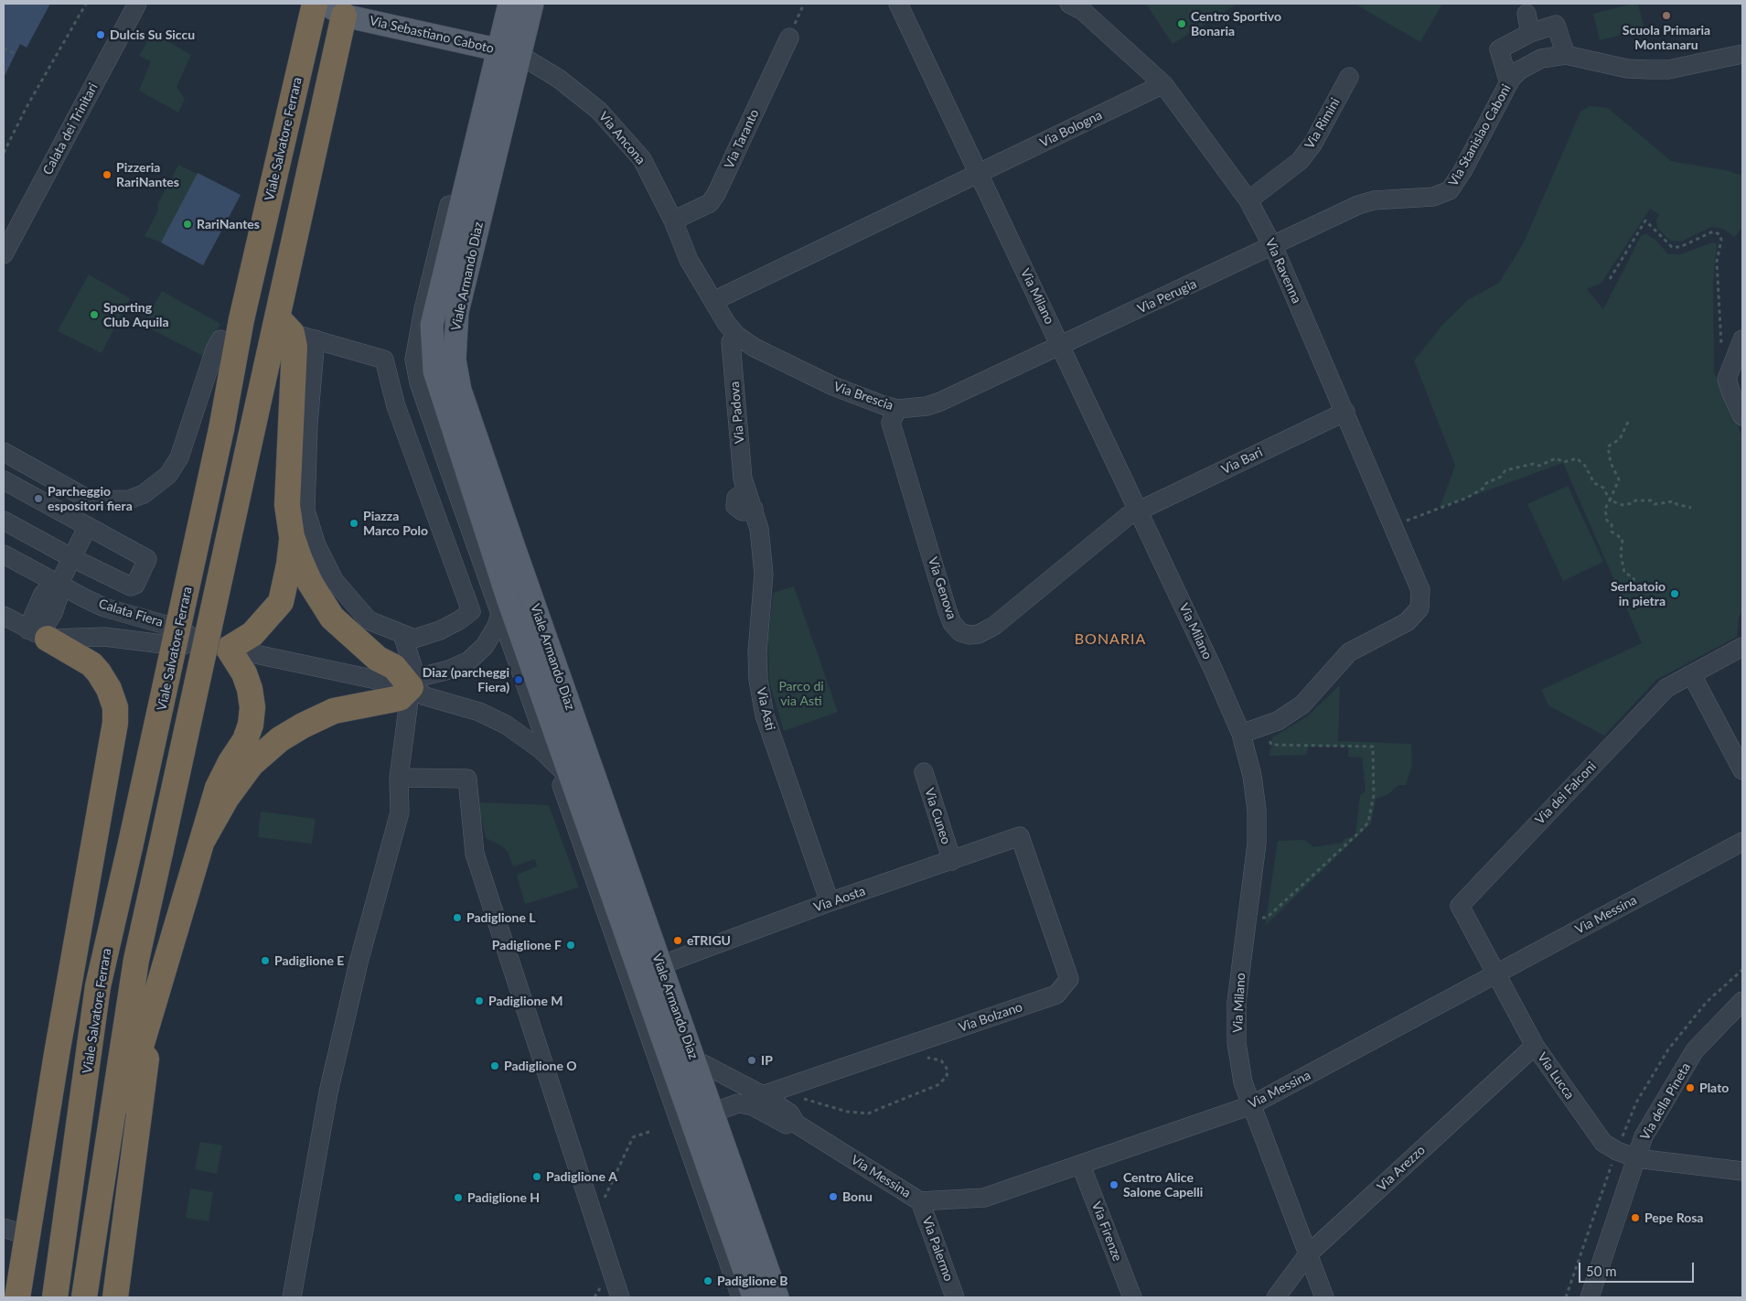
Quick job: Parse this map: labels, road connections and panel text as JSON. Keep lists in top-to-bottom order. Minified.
{"streets":{"highway":["Viale Salvatore Ferrara"],"main road":["Via Sebastiano Caboto","Viale Armando Diaz"],"street":["Via Rimini","Calata dei Trinitari","Via Bologna","Via Stanislao Caboni","Via Ancona","Via Taranto","Via Ravenna","Via Milano","Via Perugia","Via Brescia","Via Padova","Via Bari","Via Genova","Calata Fiera","Via Asti","Via dei Falconi","Via Cuneo","Via Aosta","Via Messina","Via Bolzano","Via Lucca","Via della Pineta","Via Arezzo","Via Firenze","Via Palermo"]},"crossings":[["Via Sebastiano Caboto","Via Ancona"],["Via Sebastiano Caboto","Viale Armando Diaz"],["Via Rimini","Via Ravenna"],["Via Bologna","Via Ravenna"],["Via Bologna","Via Milano"],["Via Stanislao Caboni","Via Ravenna"],["Via Stanislao Caboni","Via Perugia"],["Via Ancona","Via Taranto"],["Via Ancona","Viale Armando Diaz"],["Via Ancona","Via Brescia"],["Via Ancona","Via Padova"],["Via Ravenna","Via Perugia"],["Via Ravenna","Via Bari"],["Viale Armando Diaz","Via Aosta"],["Viale Armando Diaz","Via Messina"],["Via Milano","Via Perugia"],["Via Milano","Via Brescia"],["Via Milano","Via Bari"],["Via Milano","Via Genova"],["Via Milano","Via Messina"],["Via Milano","Via Arezzo"],["Via Perugia","Via Brescia"],["Via Brescia","Via Padova"],["Via Brescia","Via Genova"],["Via Padova","Via Asti"],["Via Bari","Via Genova"],["Via Asti","Via Aosta"],["Via dei Falconi","Via Messina"],["Via dei Falconi","Via Lucca"],["Via Cuneo","Via Aosta"],["Via Aosta","Via Bolzano"],["Via Messina","Via Bolzano"],["Via Messina","Via Lucca"],["Via Messina","Via Firenze"],["Via Messina","Via Palermo"],["Via Lucca","Via della Pineta"],["Via Lucca","Via Arezzo"]],"districts":["BONARIA"],"parks":["Parco di via Asti"],"places":["Scuola Primaria Montanaru","Centro Sportivo Bonaria","Dulcis Su Siccu","Pizzeria RariNantes","RariNantes","Sporting Club Aquila","Parcheggio espositori fiera","Piazza Marco Polo","Serbatoio in pietra","Diaz (parcheggi Fiera)","Padiglione L","eTRIGU","Padiglione F","Padiglione E","Padiglione M","IP","Padiglione O","Plato","Padiglione A","Centro Alice Salone Capelli","Bonu","Padiglione H","Pepe Rosa","Padiglione B"],"scale_bar":"50 m"}
